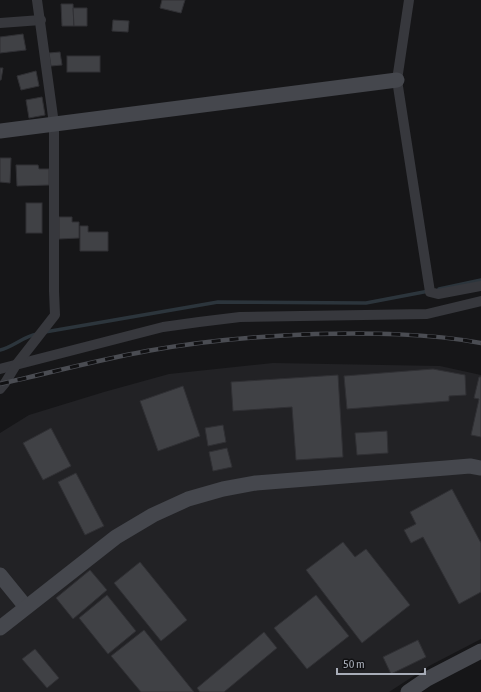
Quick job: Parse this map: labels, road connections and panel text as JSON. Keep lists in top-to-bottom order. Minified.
{"scale_bar":"50 m"}
